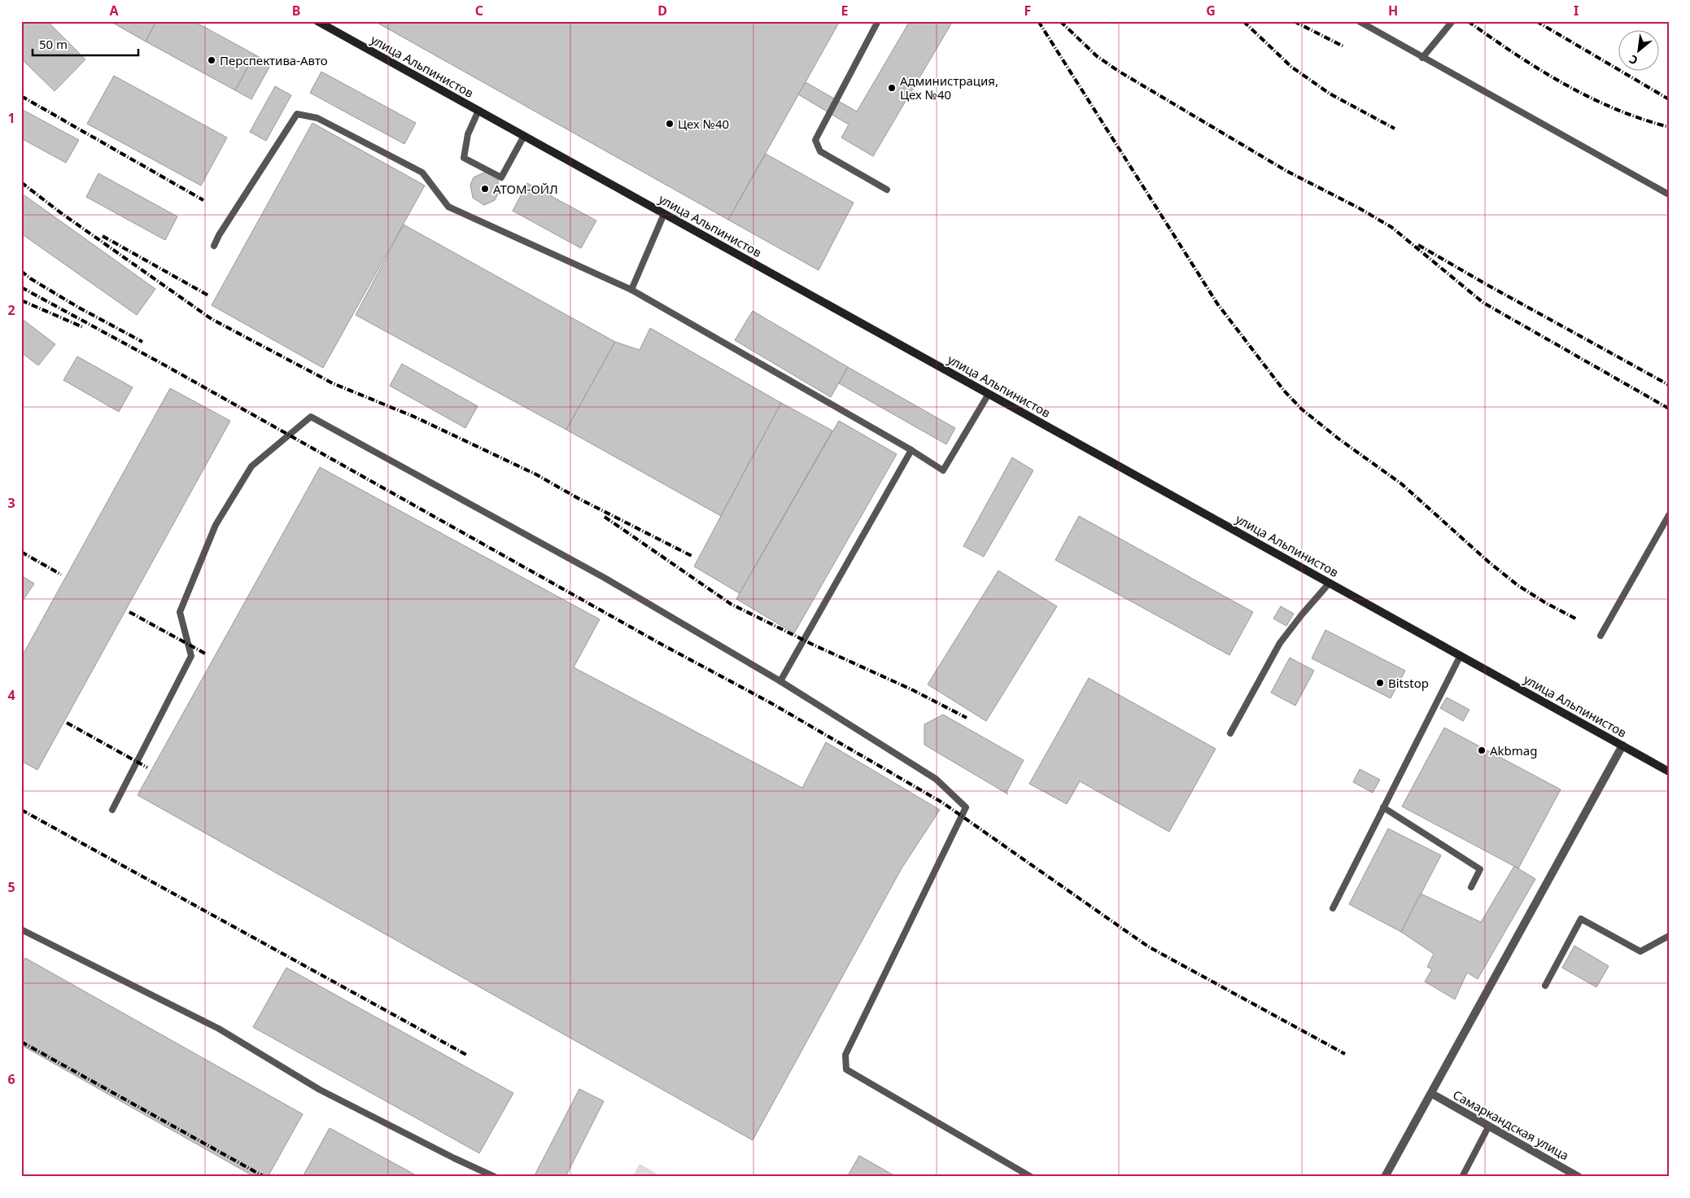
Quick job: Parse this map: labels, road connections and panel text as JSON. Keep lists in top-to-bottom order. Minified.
{"streets":{"main road":["улица Альпинистов"],"street":["Самаркандская улица"]},"places":["Перспектива-Авто","Администрация, Цех №40","Цех №40","АТОМ-ОЙЛ","Bitstop","Akbmag"],"scale_bar":"50 m","north":"bottom left","grid":{"columns":["A","B","C","D","E","F","G","H","I"],"rows":["1","2","3","4","5","6"]}}
